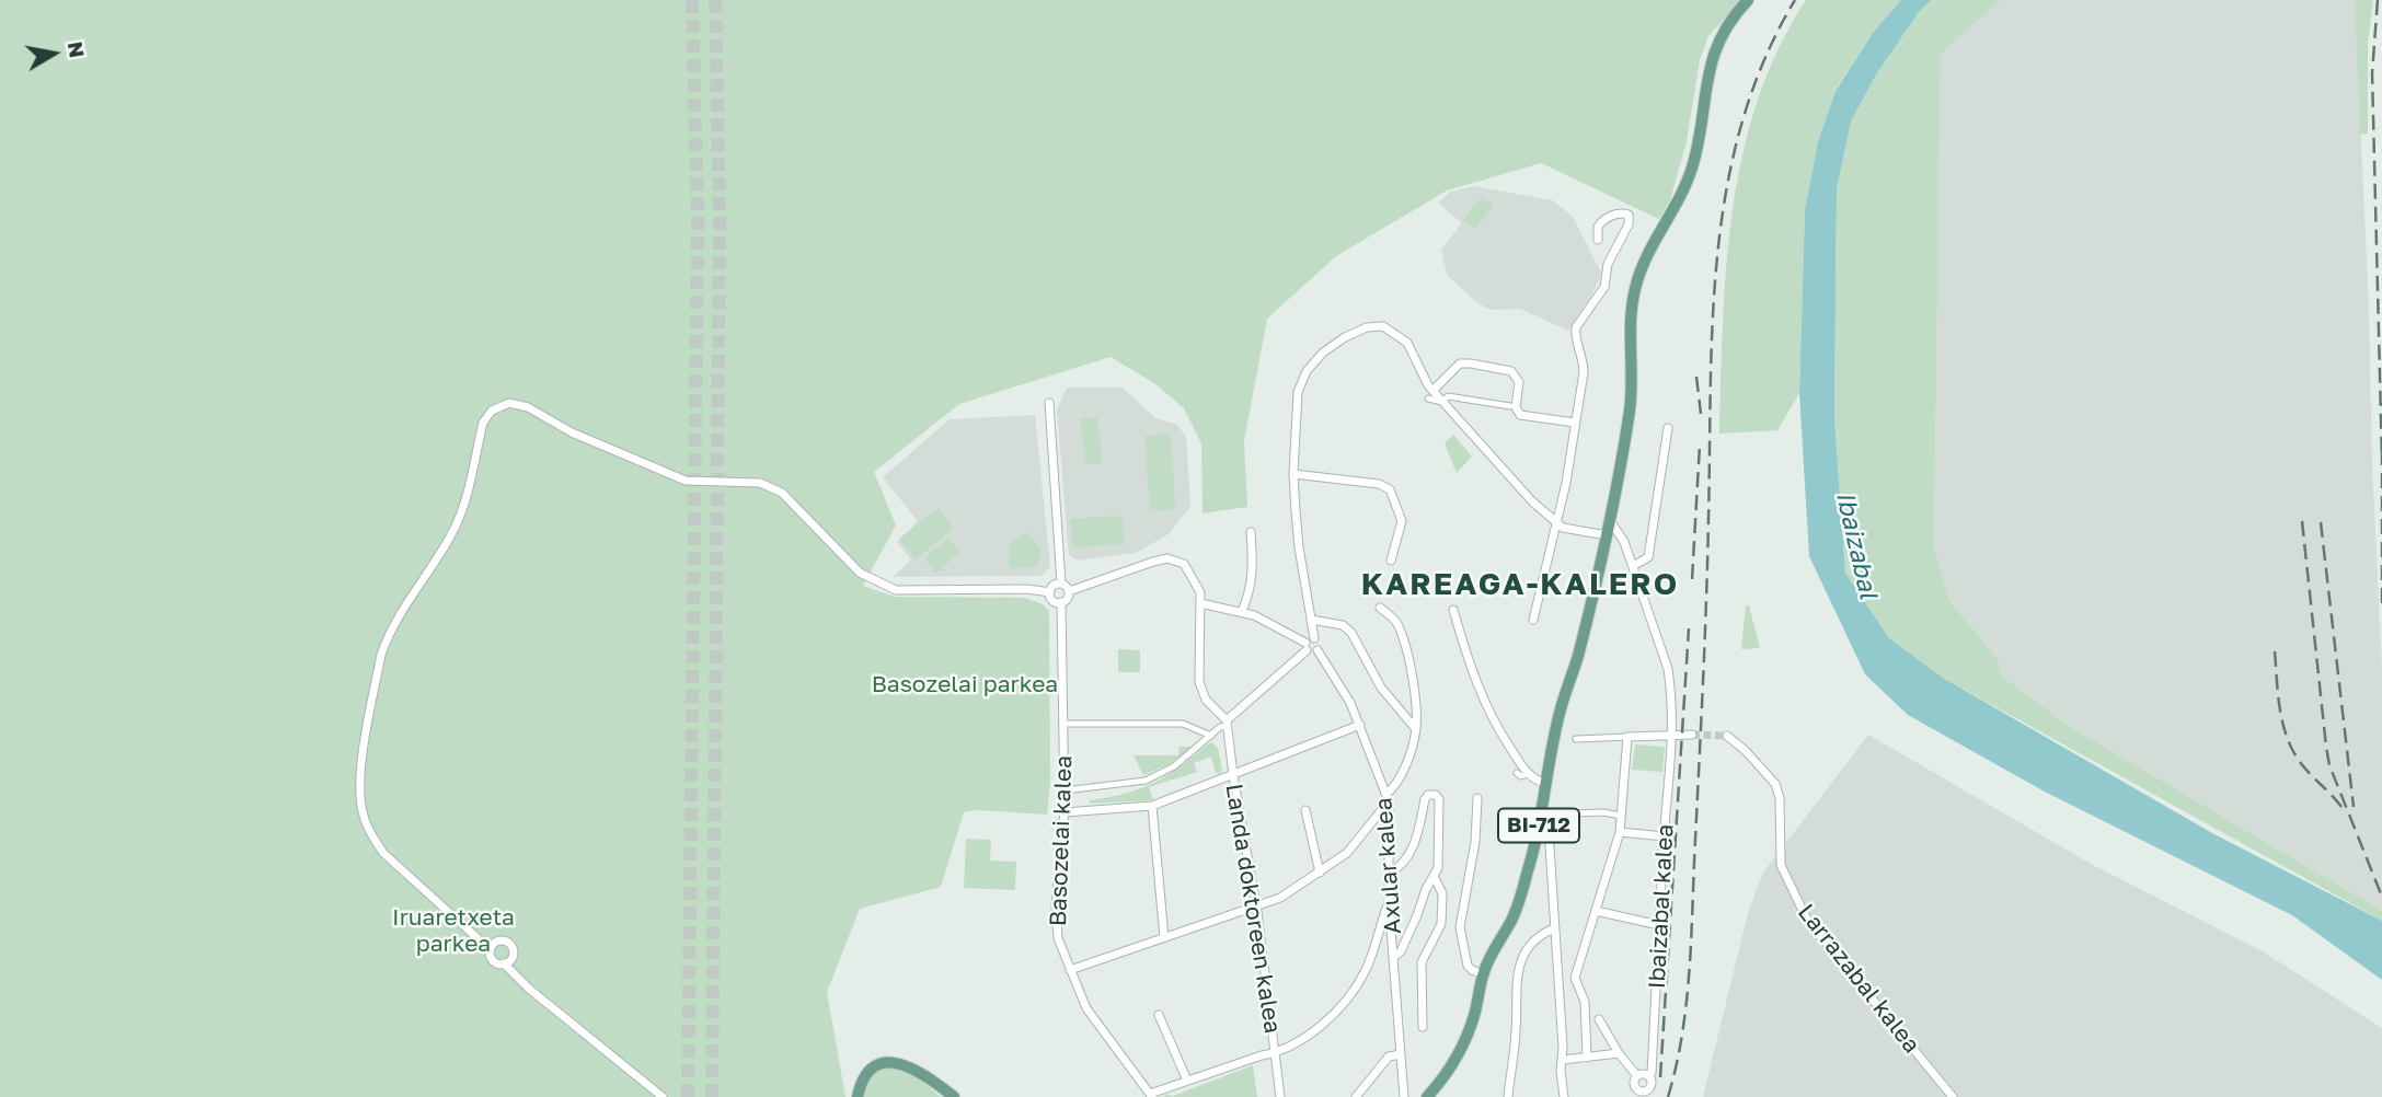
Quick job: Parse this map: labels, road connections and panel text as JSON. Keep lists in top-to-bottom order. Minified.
{"streets":{"main road":["BI-712"],"street":["Basozelai kalea","Axular kalea","Ibaizabal kalea","Landa doktoreen kalea","Larrazabal kalea"]},"crossings":[["BI-712","Ibaizabal kalea"]],"districts":["KAREAGA-KALERO"],"water":["Ibaizabal"],"parks":["Basozelai parkea","Iruaretxeta parkea"],"north":"right"}
